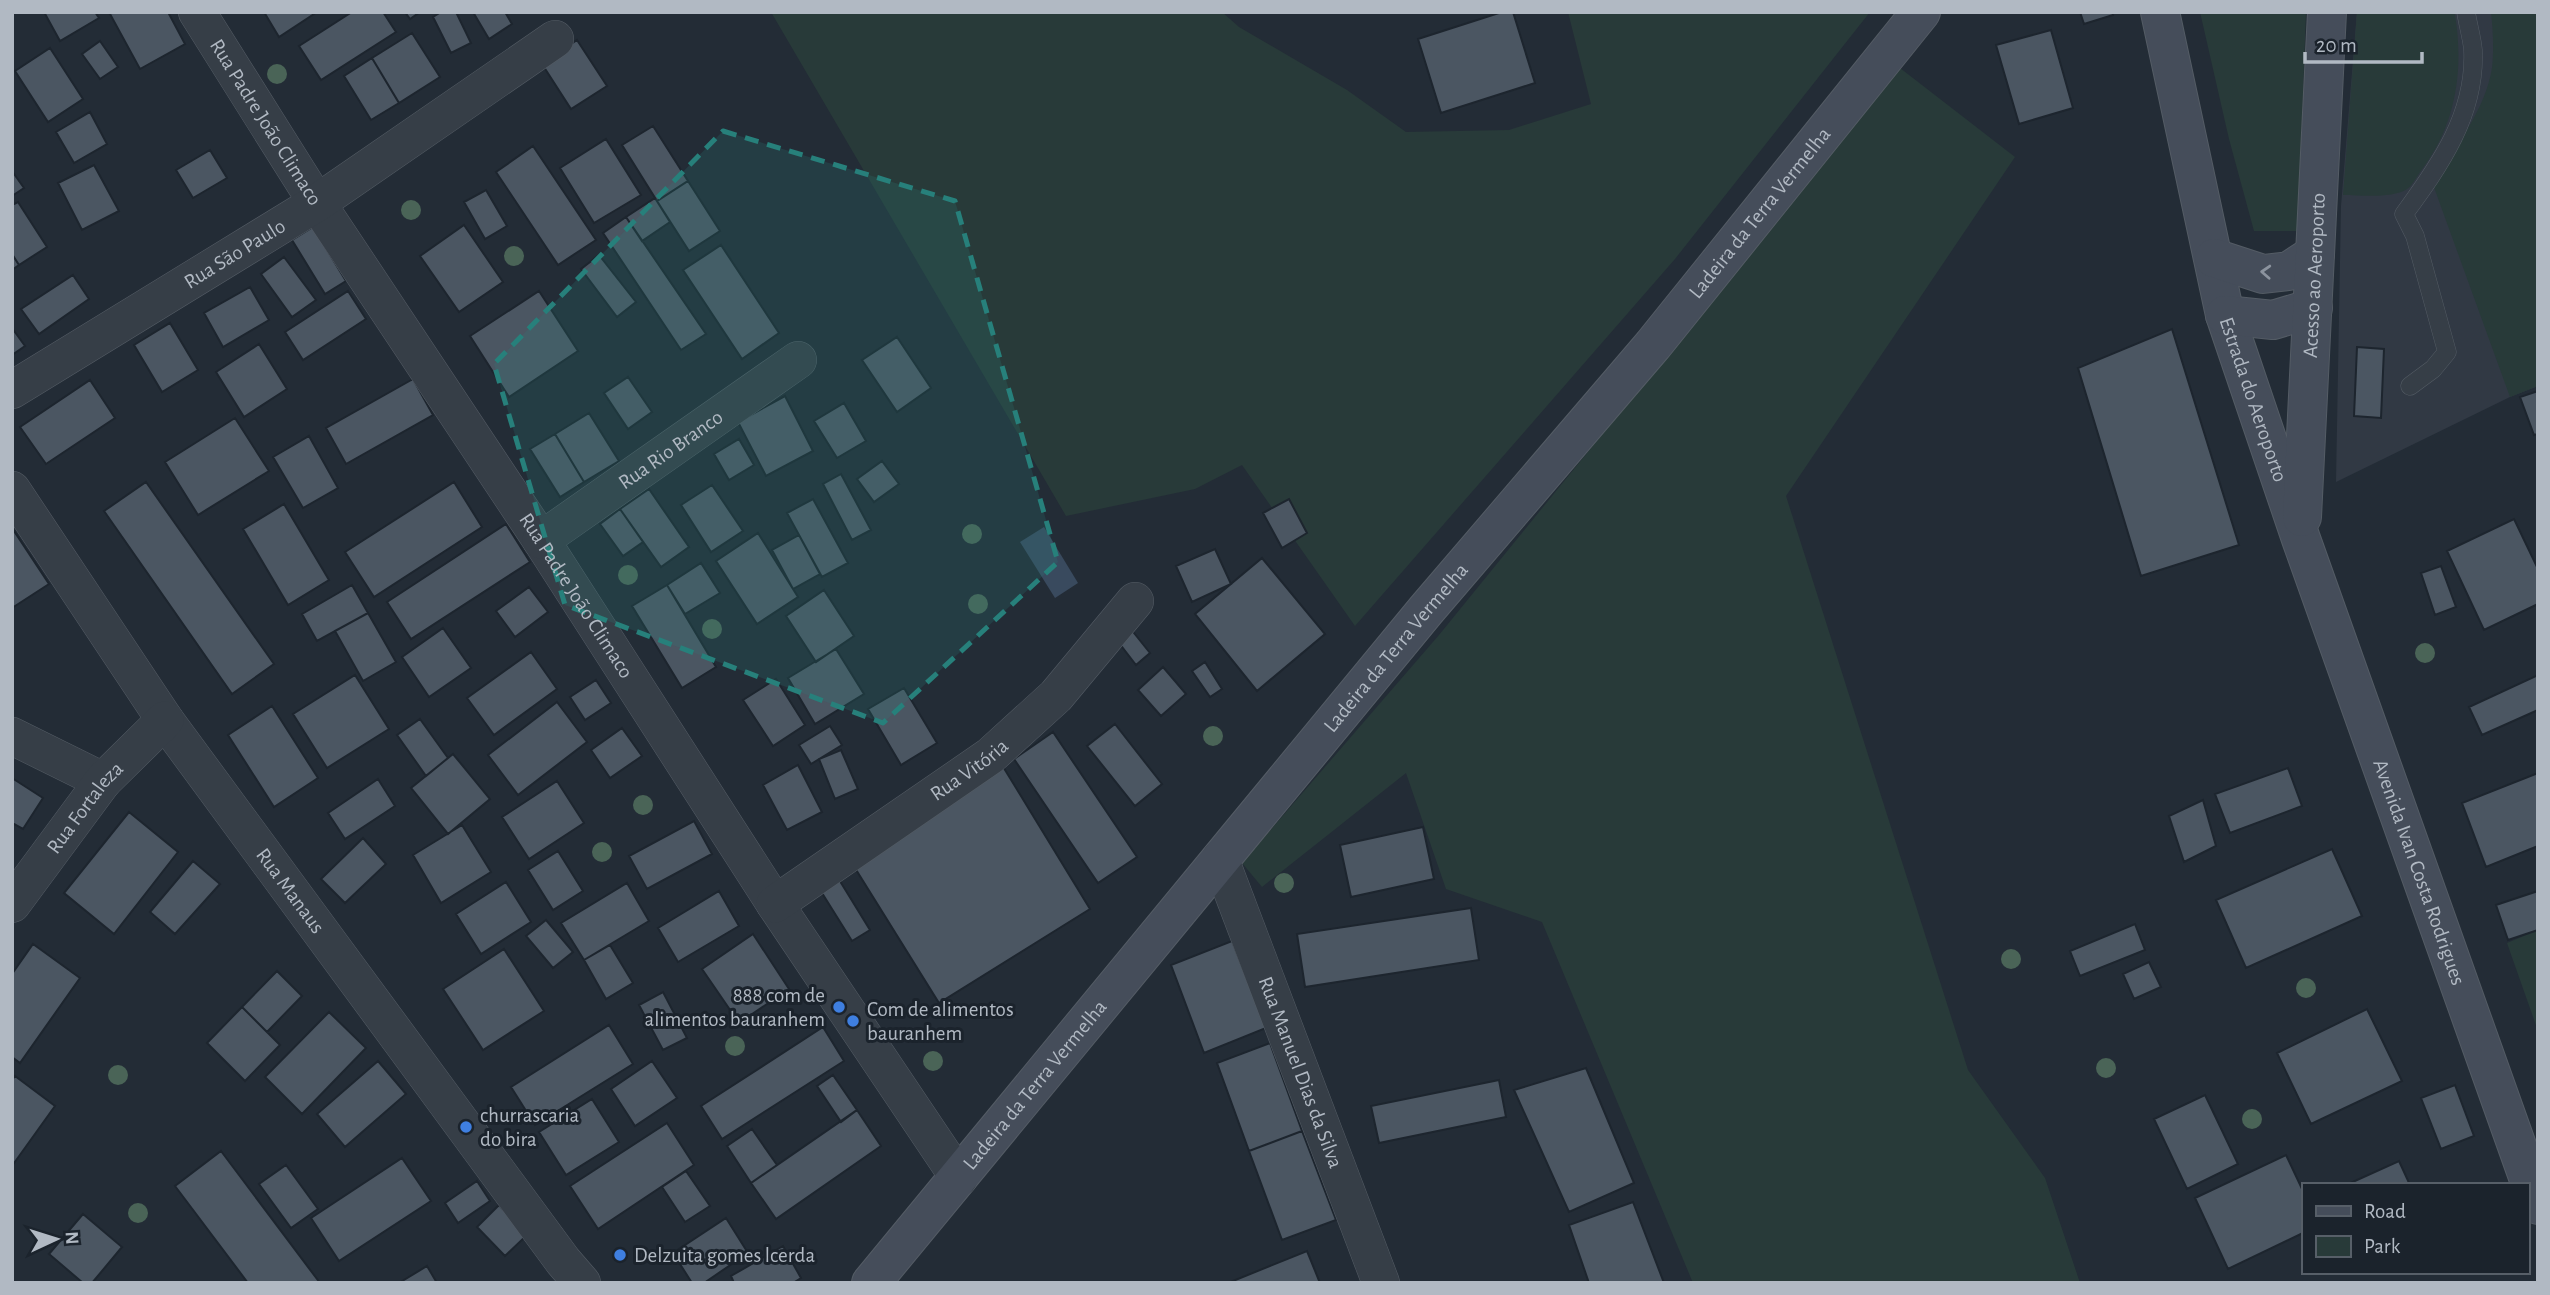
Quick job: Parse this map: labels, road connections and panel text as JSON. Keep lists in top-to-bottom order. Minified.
{"streets":{"main road":["Ladeira da Terra Vermelha","Acesso ao Aeroporto","Estrada do Aeroporto","Avenida Ivan Costa Rodrigues"],"street":["Rua Padre João Climaco","Rua São Paulo","Rua Rio Branco","Rua Vitória","Rua Fortaleza","Rua Manaus","Rua Manuel Dias da Silva"]},"crossings":[["Rua Padre João Climaco","Ladeira da Terra Vermelha"],["Rua Padre João Climaco","Rua São Paulo"],["Rua Padre João Climaco","Rua Rio Branco"],["Rua Padre João Climaco","Rua Vitória"],["Ladeira da Terra Vermelha","Rua Manuel Dias da Silva"],["Acesso ao Aeroporto","Estrada do Aeroporto"],["Acesso ao Aeroporto","Avenida Ivan Costa Rodrigues"],["Estrada do Aeroporto","Avenida Ivan Costa Rodrigues"],["Rua Fortaleza","Rua Manaus"]],"places":["888 com de alimentos bauranhem","Com de alimentos bauranhem","churrascaria do bira","Delzuita gomes lcerda"],"legend":["Road","Park"],"scale_bar":"20 m","north":"right"}
